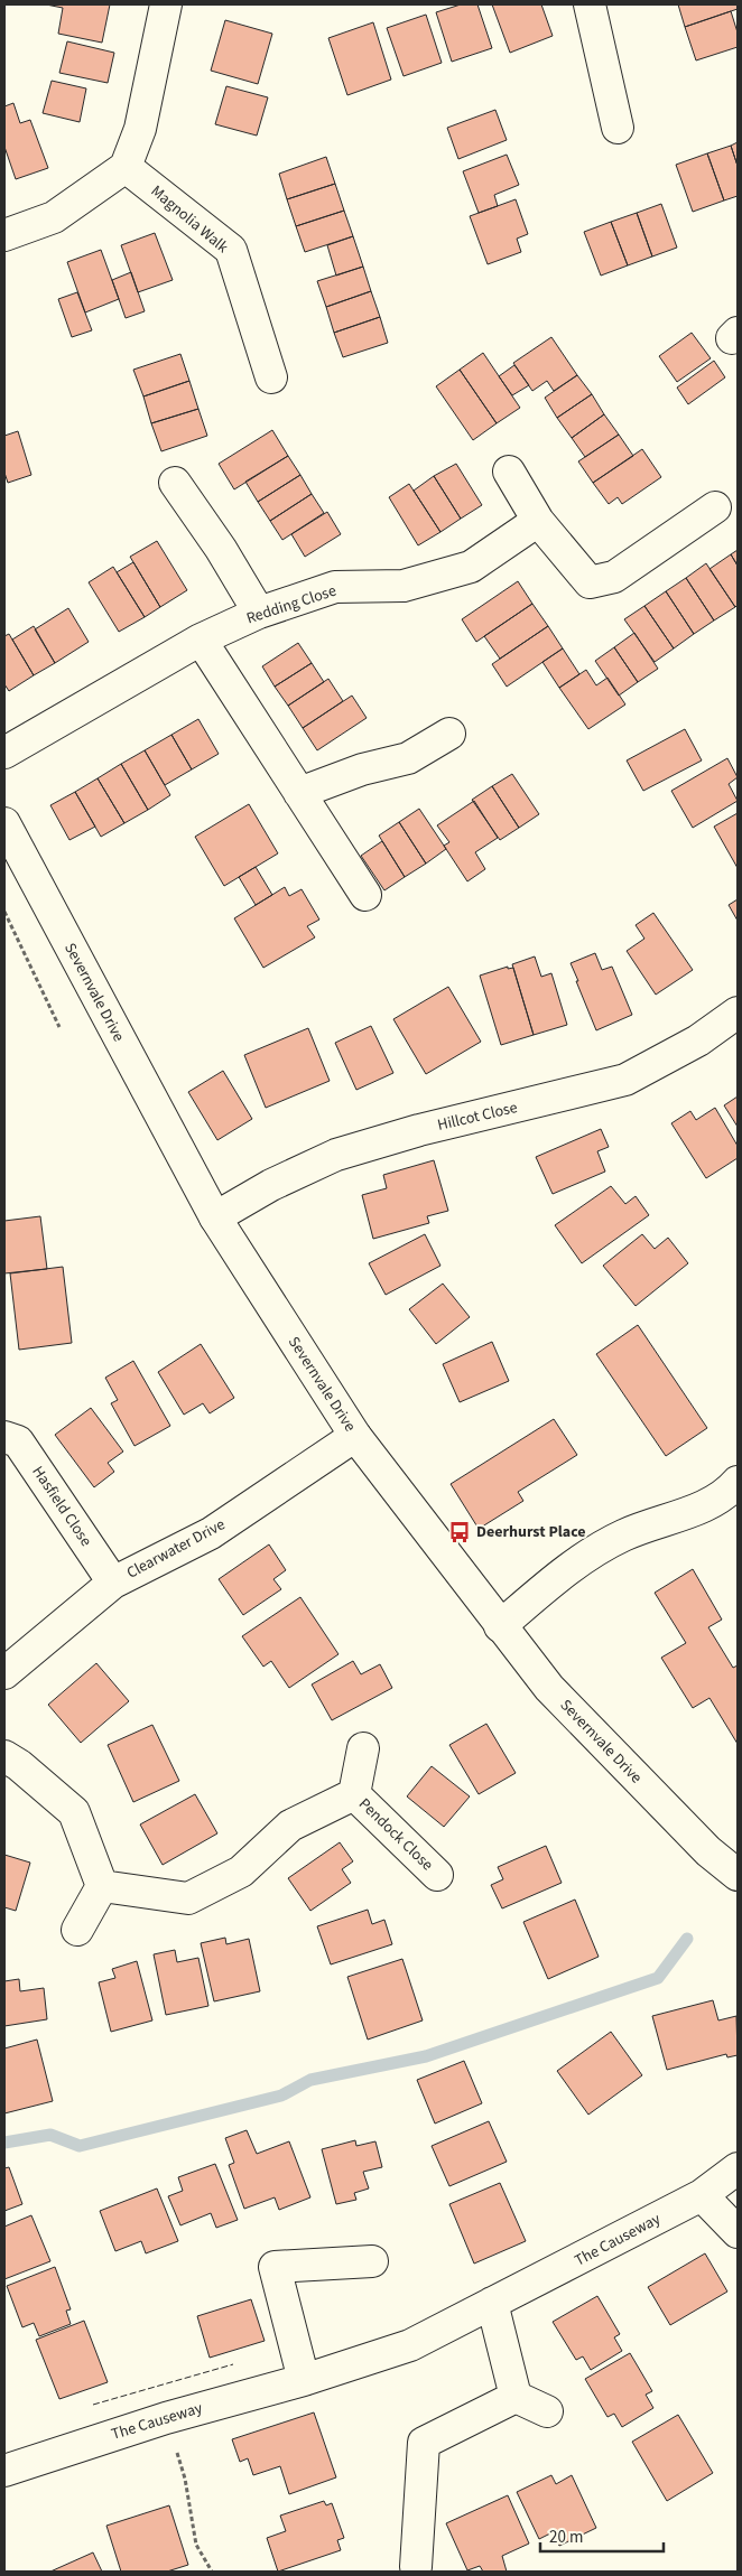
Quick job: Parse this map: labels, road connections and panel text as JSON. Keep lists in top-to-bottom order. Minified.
{"streets":{"street":["Magnolia Walk","Redding Close","Severnvale Drive","Hillcot Close","Hasfield Close","Clearwater Drive","Pendock Close","The Causeway"]},"crossings":[["Severnvale Drive","Hillcot Close"],["Severnvale Drive","Clearwater Drive"],["Hasfield Close","Clearwater Drive"]],"places":{"bus stop":["Deerhurst Place"]},"scale_bar":"20 m"}
